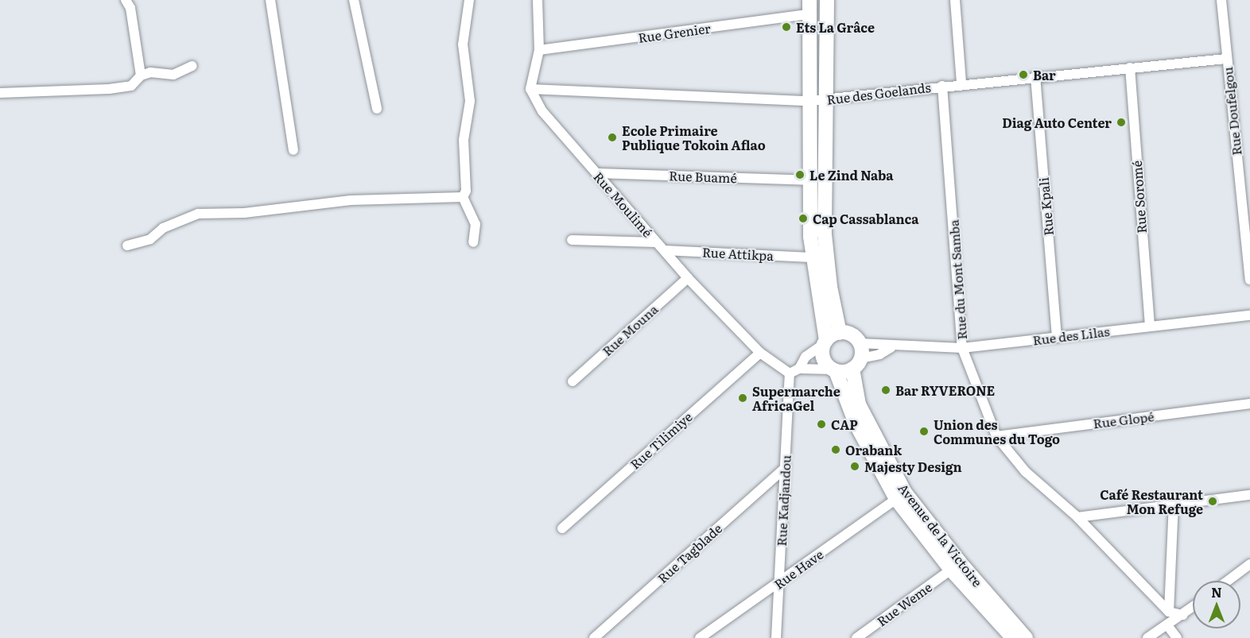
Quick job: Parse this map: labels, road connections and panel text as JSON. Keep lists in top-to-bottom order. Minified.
{"streets":{"highway":["Avenue de la Victoire"],"street":["Rue Grenier","Rue des Goelands","Rue Doufelgou","Rue Buamé","Rue Soromé","Rue Moulimé","Rue Kpali","Rue Attikpa","Rue du Mont Samba","Rue Mouna","Rue des Lilas","Rue Glopé","Rue Tilimiye","Rue Kadjandou","Rue Tagblade","Rue Have","Rue Weme"]},"crossings":[["Rue des Goelands","Rue Doufelgou"],["Rue des Goelands","Rue Soromé"],["Rue des Goelands","Rue Moulimé"],["Rue des Goelands","Rue Kpali"],["Rue des Goelands","Rue du Mont Samba"],["Rue Buamé","Rue Moulimé"],["Rue Soromé","Rue des Lilas"],["Rue Moulimé","Rue Attikpa"],["Rue Moulimé","Rue Mouna"],["Rue Moulimé","Rue Tilimiye"],["Rue Moulimé","Rue Kadjandou"],["Rue Kpali","Rue des Lilas"],["Rue du Mont Samba","Rue des Lilas"],["Rue du Mont Samba","Rue Glopé"],["Rue des Lilas","Avenue de la Victoire"],["Rue Kadjandou","Rue Tagblade"],["Rue Kadjandou","Rue Have"],["Avenue de la Victoire","Rue Have"],["Avenue de la Victoire","Rue Weme"]],"places":["Ets La Grâce","Bar","Diag Auto Center","Ecole Primaire Publique Tokoin Aflao","Le Zind Naba","Cap Cassablanca","Bar RYVERONE","Supermarche AfricaGel","CAP","Union des Communes du Togo","Orabank","Majesty Design","Café Restaurant Mon Refuge"],"north":"top"}
